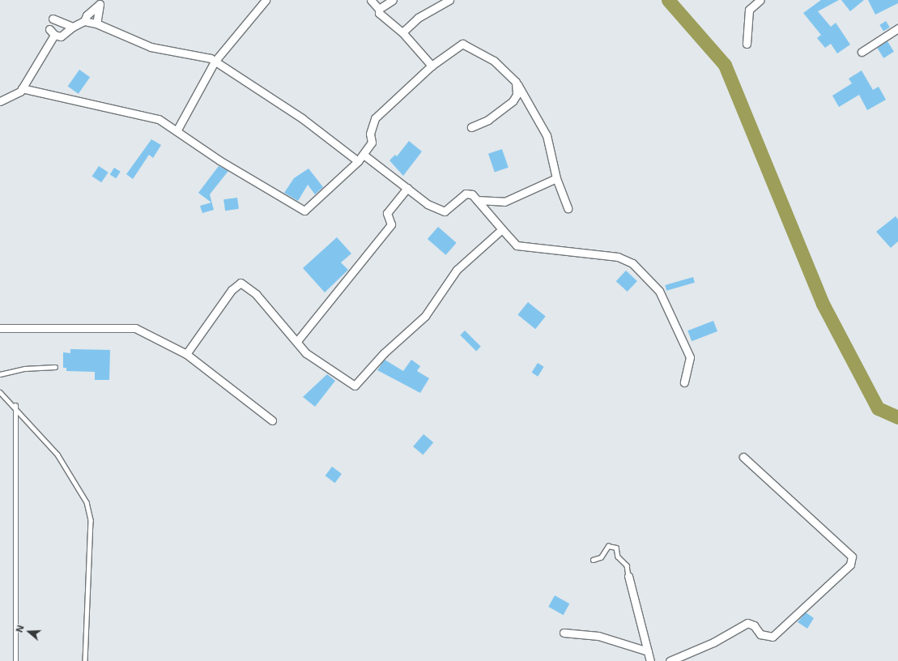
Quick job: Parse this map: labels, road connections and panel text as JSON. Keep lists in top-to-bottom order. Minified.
{"north":"left"}
